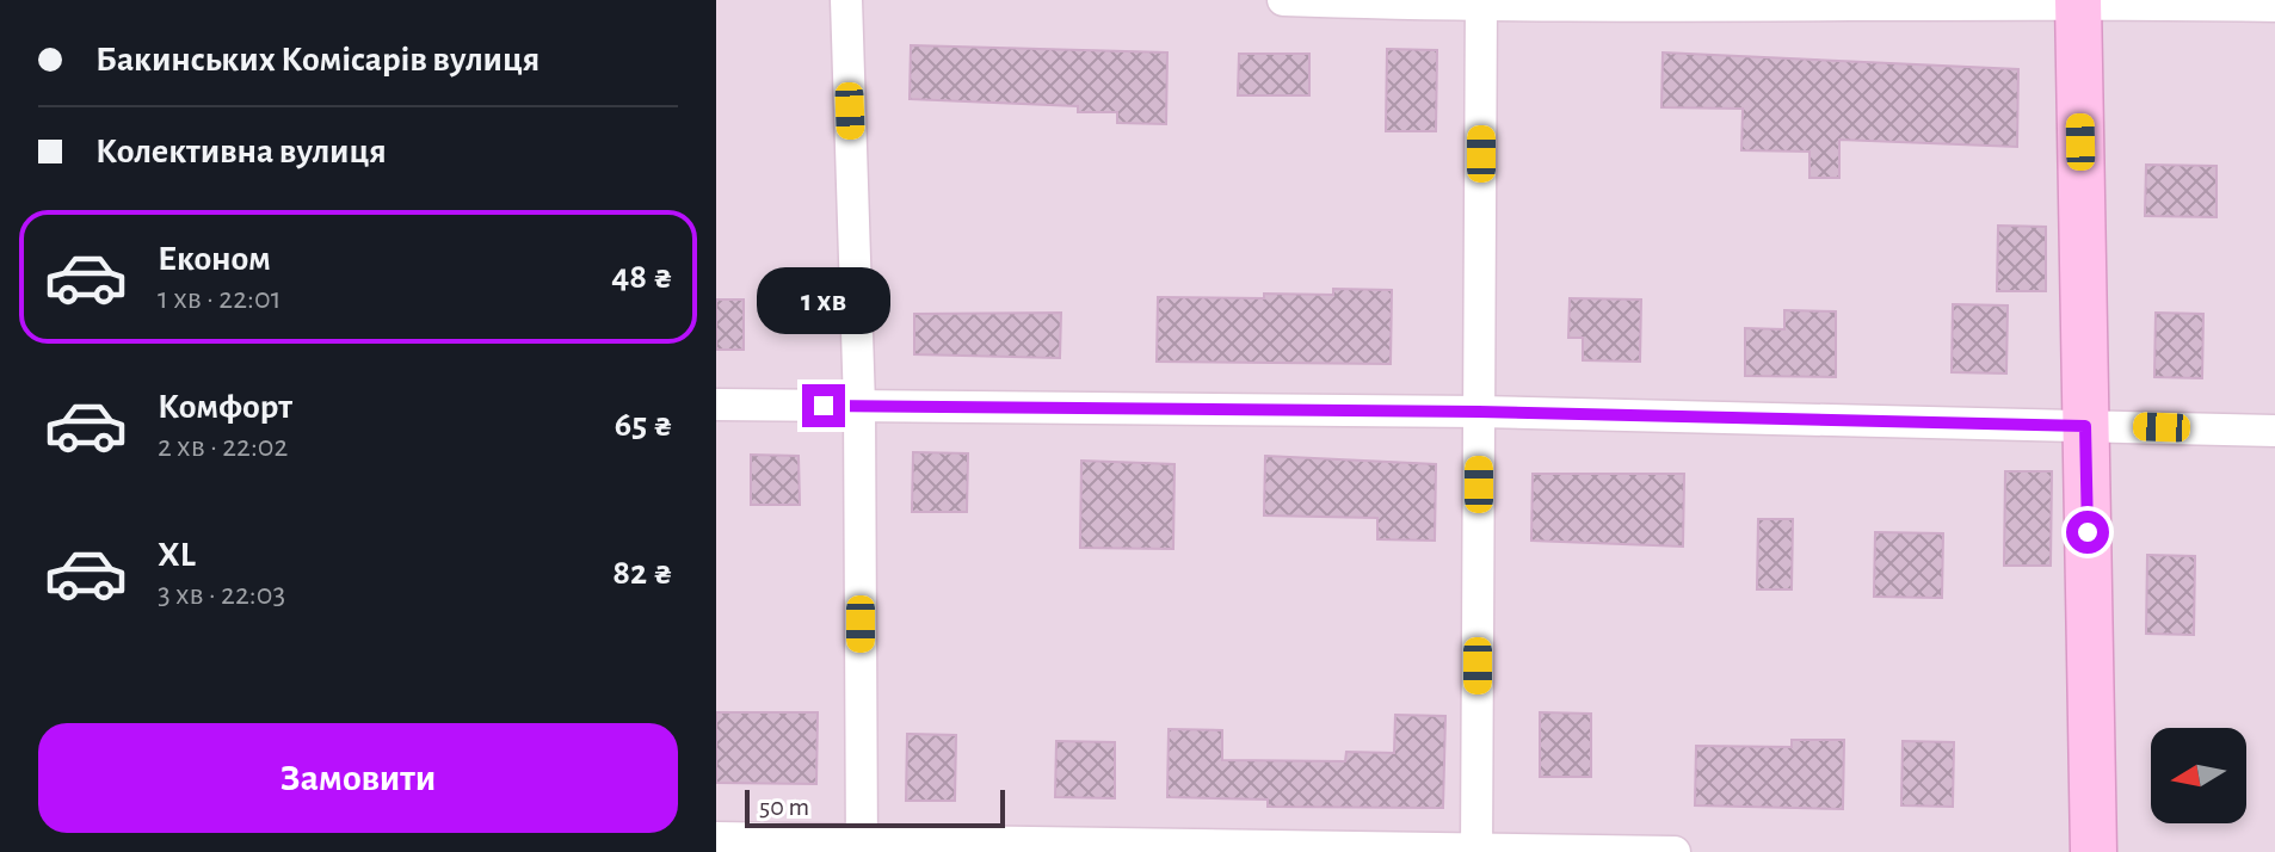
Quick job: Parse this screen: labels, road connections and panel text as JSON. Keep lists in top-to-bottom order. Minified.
{"scale_bar":"50 m","north":"left","page":{"banner":["Бакинських Комісарів вулиця","Колективна вулиця"],"list":[{"name":"Економ","note":"1 хв · 22:01","value":"48 ₴"},{"name":"Комфорт","note":"2 хв · 22:02","value":"65 ₴"},{"name":"XL","note":"3 хв · 22:03","value":"82 ₴"}],"bubble":"1 хв","buttons":"Замовити","scale":"50 m"}}
